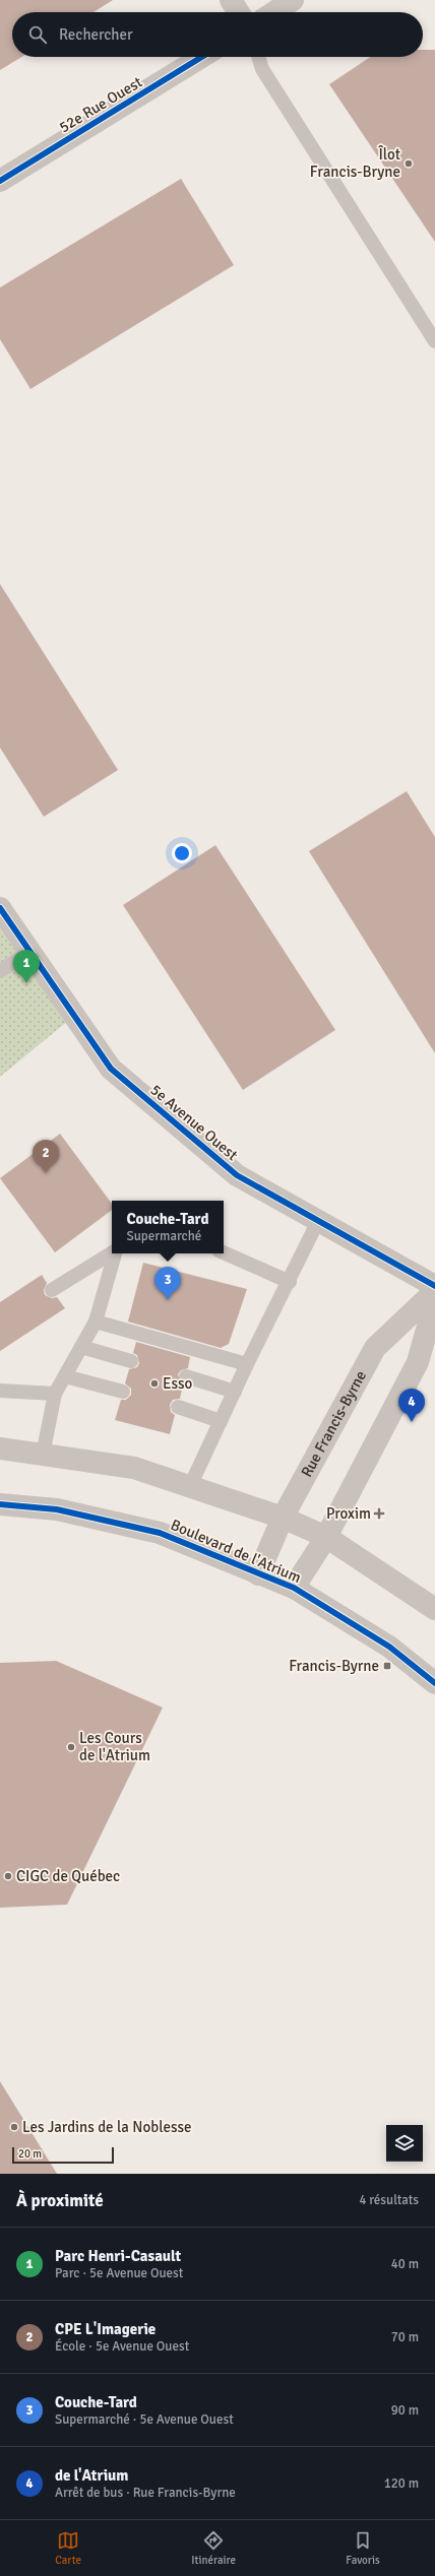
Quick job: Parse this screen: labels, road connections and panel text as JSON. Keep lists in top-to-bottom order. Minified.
{"streets":{"street":["52e Rue Ouest","5e Avenue Ouest","Rue Francis-Byrne","Boulevard de l'Atrium"]},"crossings":[["Rue Francis-Byrne","Boulevard de l'Atrium"]],"places":{"other":["Îlot Francis-Bryne","Esso","Les Cours de l'Atrium","CIGC de Québec","Les Jardins de la Noblesse"],"health":["Proxim"],"transit":["Francis-Byrne"]},"scale_bar":"20 m","page":{"search":"Rechercher","pins":["1","2","3","4"],"popup":["Couche-Tard","Supermarché"],"scale":"20 m","heading":["À proximité","4 résultats"],"list":[{"mark":"1","name":"Parc Henri-Casault","note":"Parc · 5e Avenue Ouest","value":"40 m"},{"mark":"2","name":"CPE L'Imagerie","note":"École · 5e Avenue Ouest","value":"70 m"},{"mark":"3","name":"Couche-Tard","note":"Supermarché · 5e Avenue Ouest","value":"90 m"},{"mark":"4","name":"de l'Atrium","note":"Arrêt de bus · Rue Francis-Byrne","value":"120 m"}],"nav":["Carte","Itinéraire","Favoris"]}}
